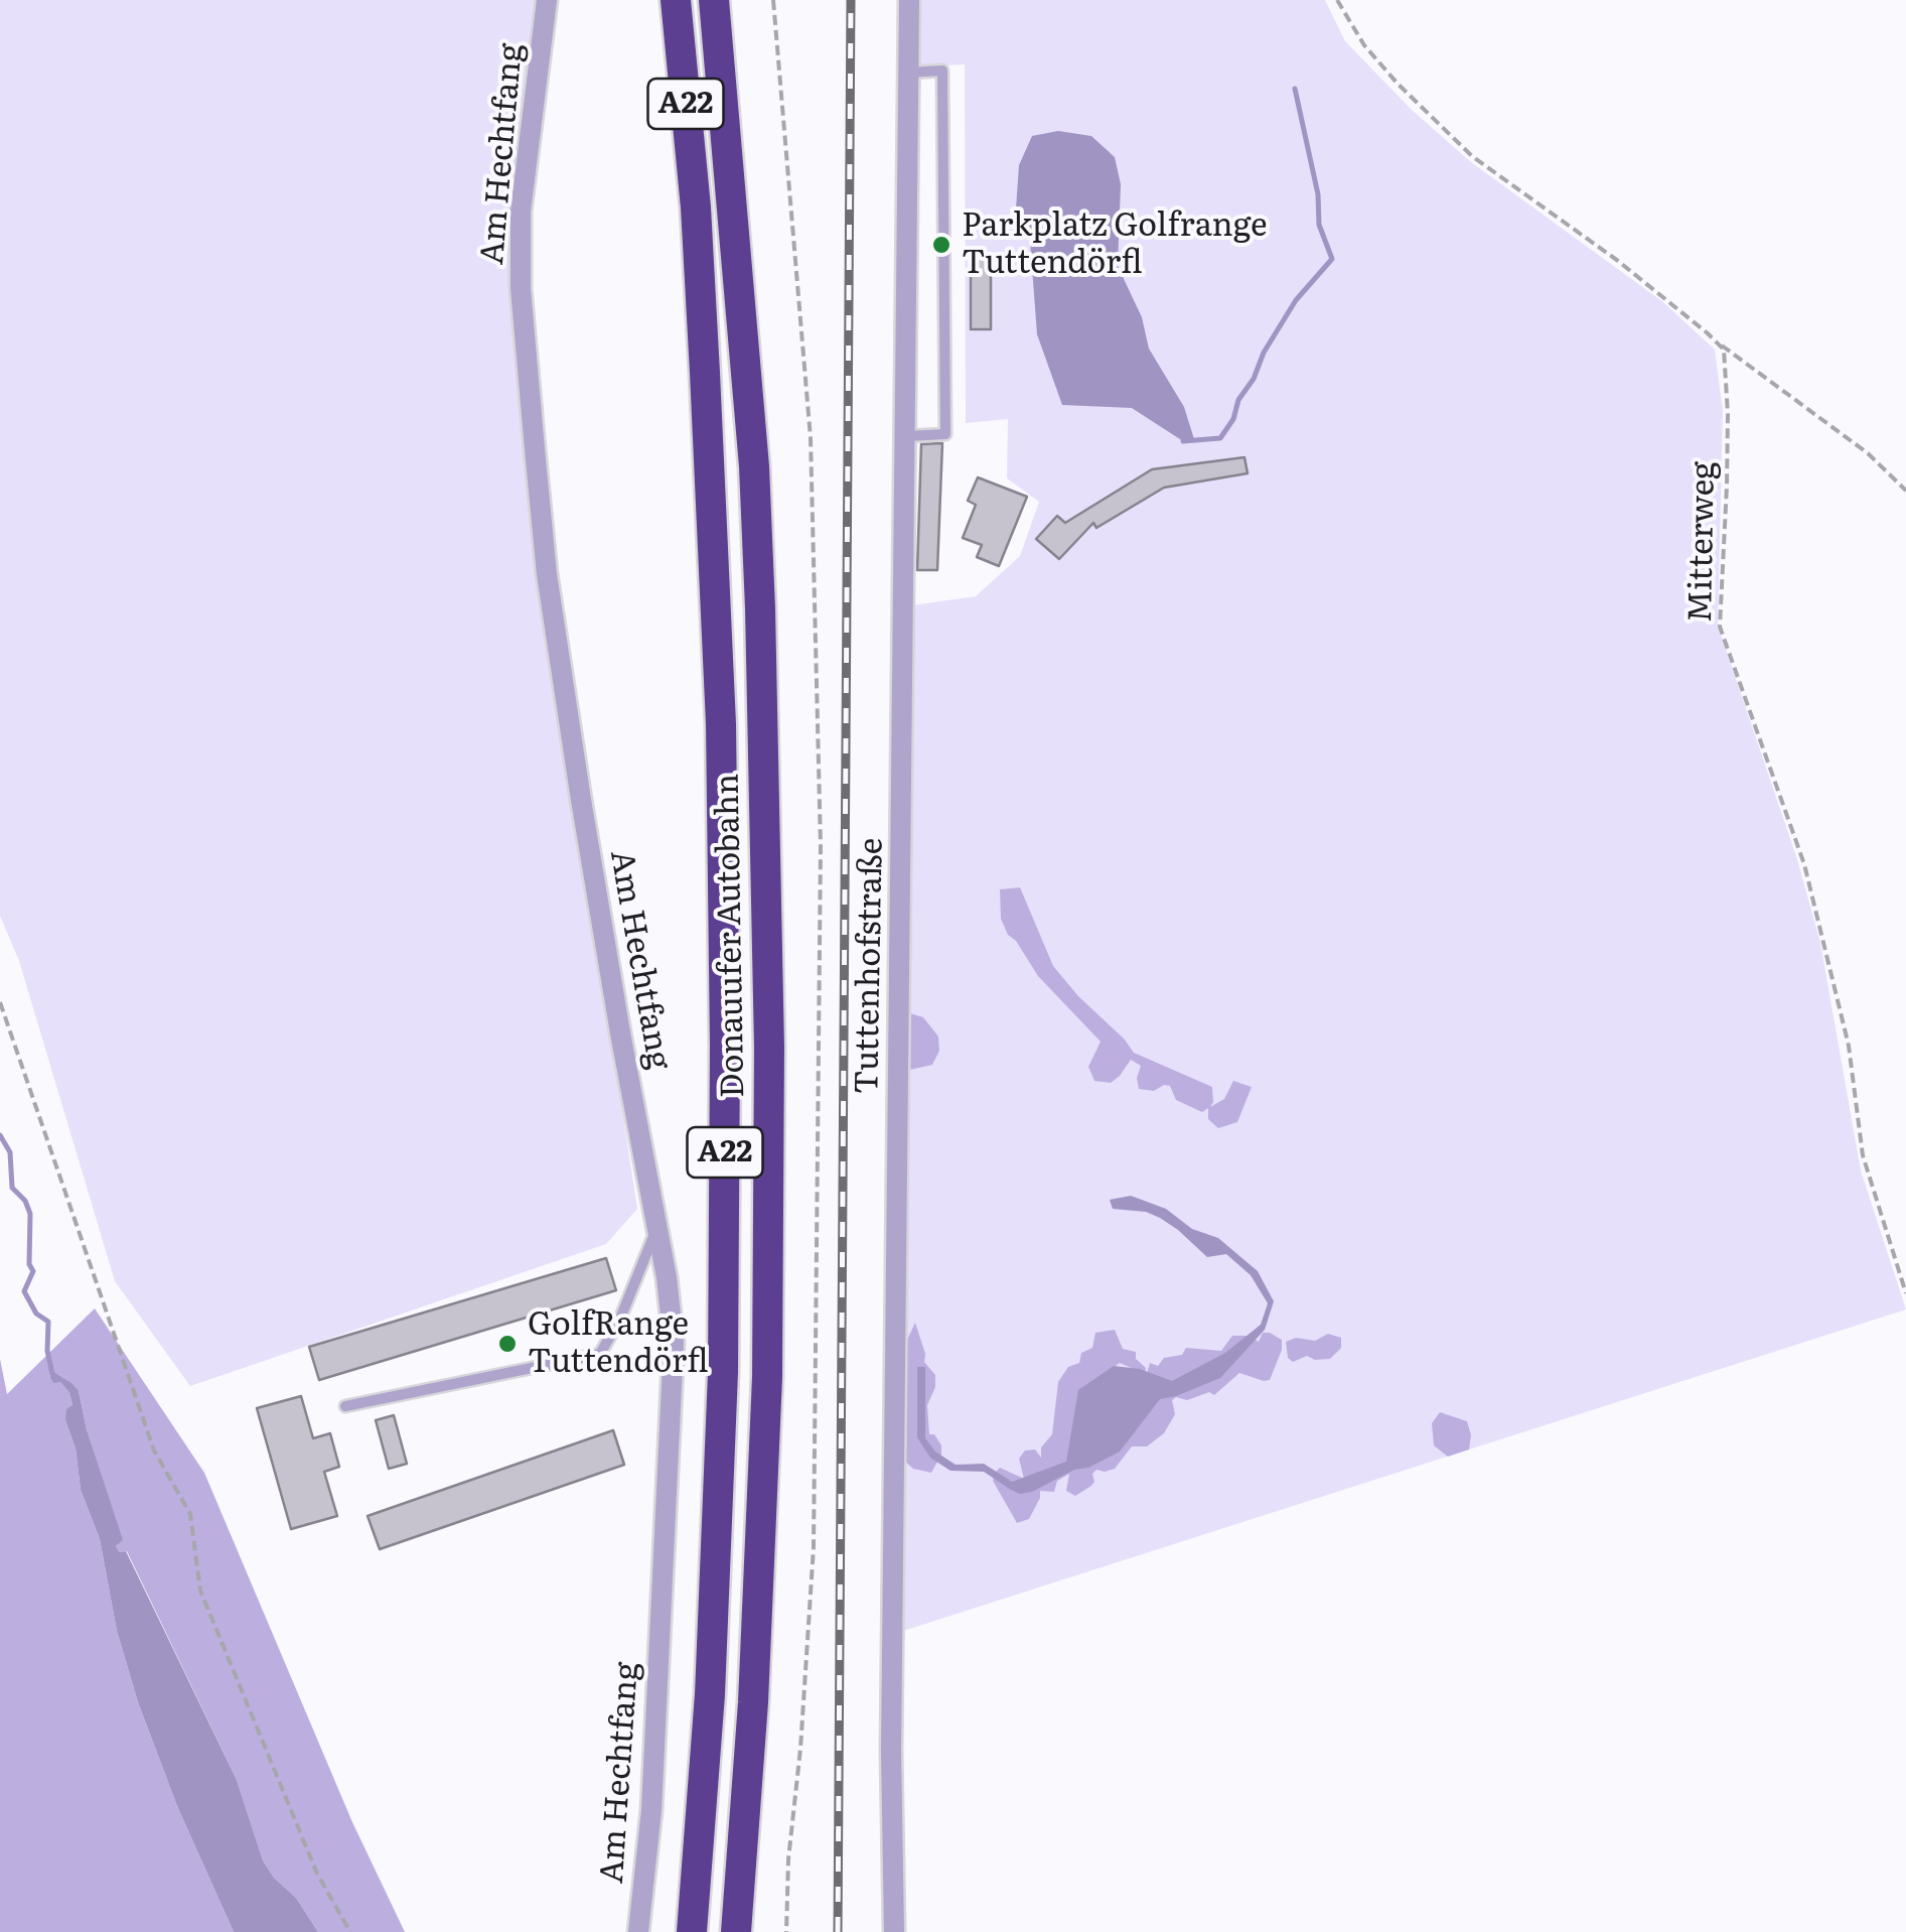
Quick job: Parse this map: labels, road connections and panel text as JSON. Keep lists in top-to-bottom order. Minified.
{"streets":{"highway":["A22","Donauufer Autobahn"],"street":["Am Hechtfang","Tuttenhofstraße"],"path":["Mitterweg"]},"places":["Parkplatz Golfrange Tuttendörfl","GolfRange Tuttendörfl"]}
